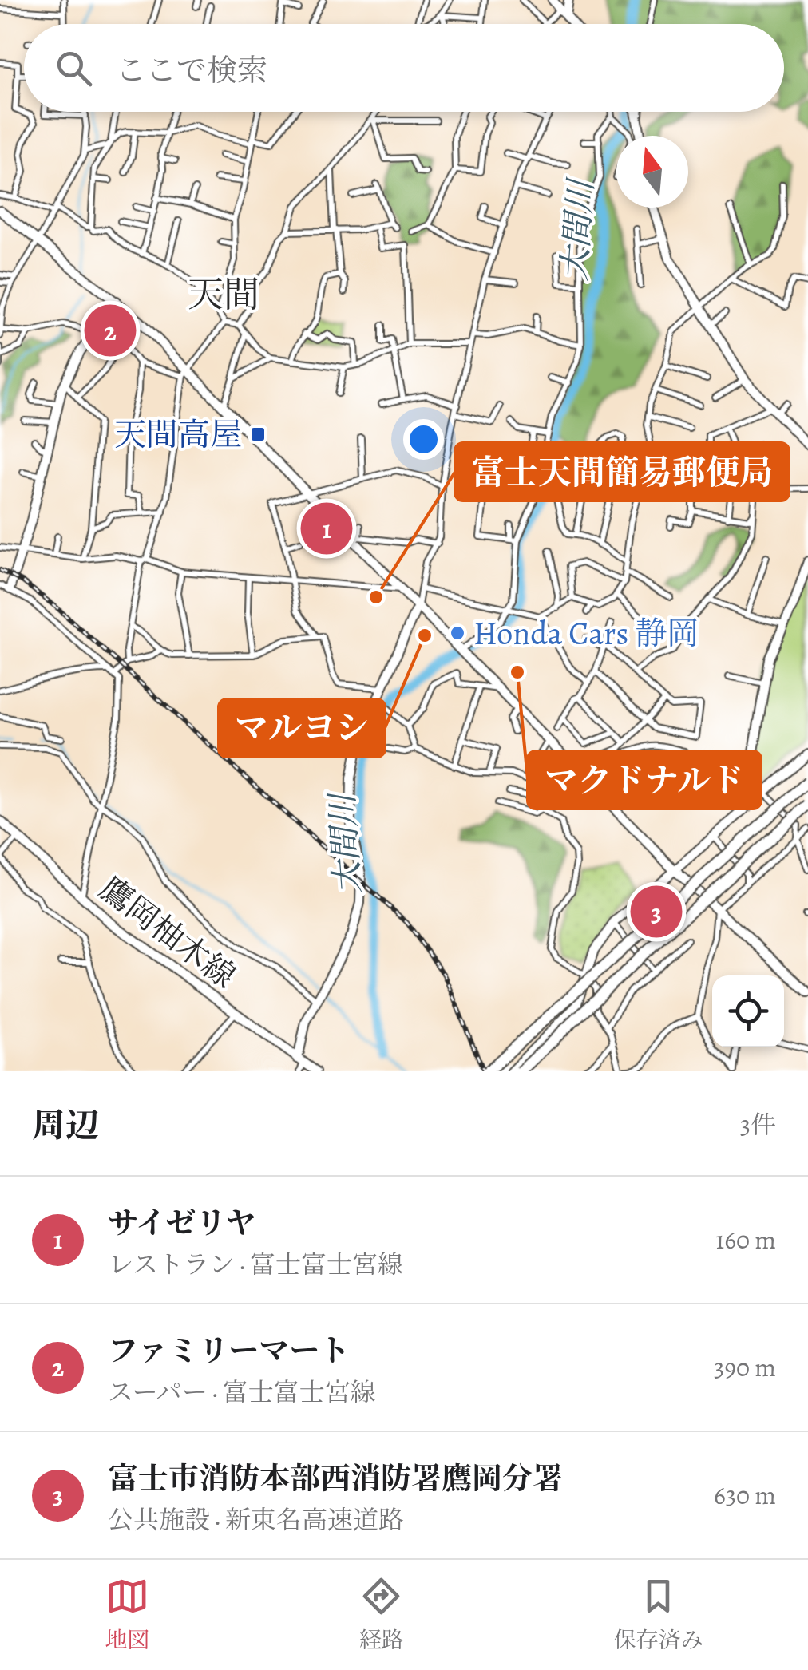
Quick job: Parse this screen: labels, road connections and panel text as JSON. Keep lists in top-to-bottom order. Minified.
{"streets":{"street":["鷹岡柚木線"]},"districts":["天間"],"water":["大間川"],"places":{"transit":["天間高屋"],"other":["富士天間簡易郵便局","Honda Cars 静岡","マルヨシ","マクドナルド"]},"north":"top","page":{"search":"ここで検索","pins":["2","1","3"],"heading":["周辺","3件"],"list":[{"mark":"1","name":"サイゼリヤ","note":"レストラン · 富士富士宮線","value":"160 m"},{"mark":"2","name":"ファミリーマート","note":"スーパー · 富士富士宮線","value":"390 m"},{"mark":"3","name":"富士市消防本部西消防署鷹岡分署","note":"公共施設 · 新東名高速道路","value":"630 m"}],"nav":["地図","経路","保存済み"]}}
